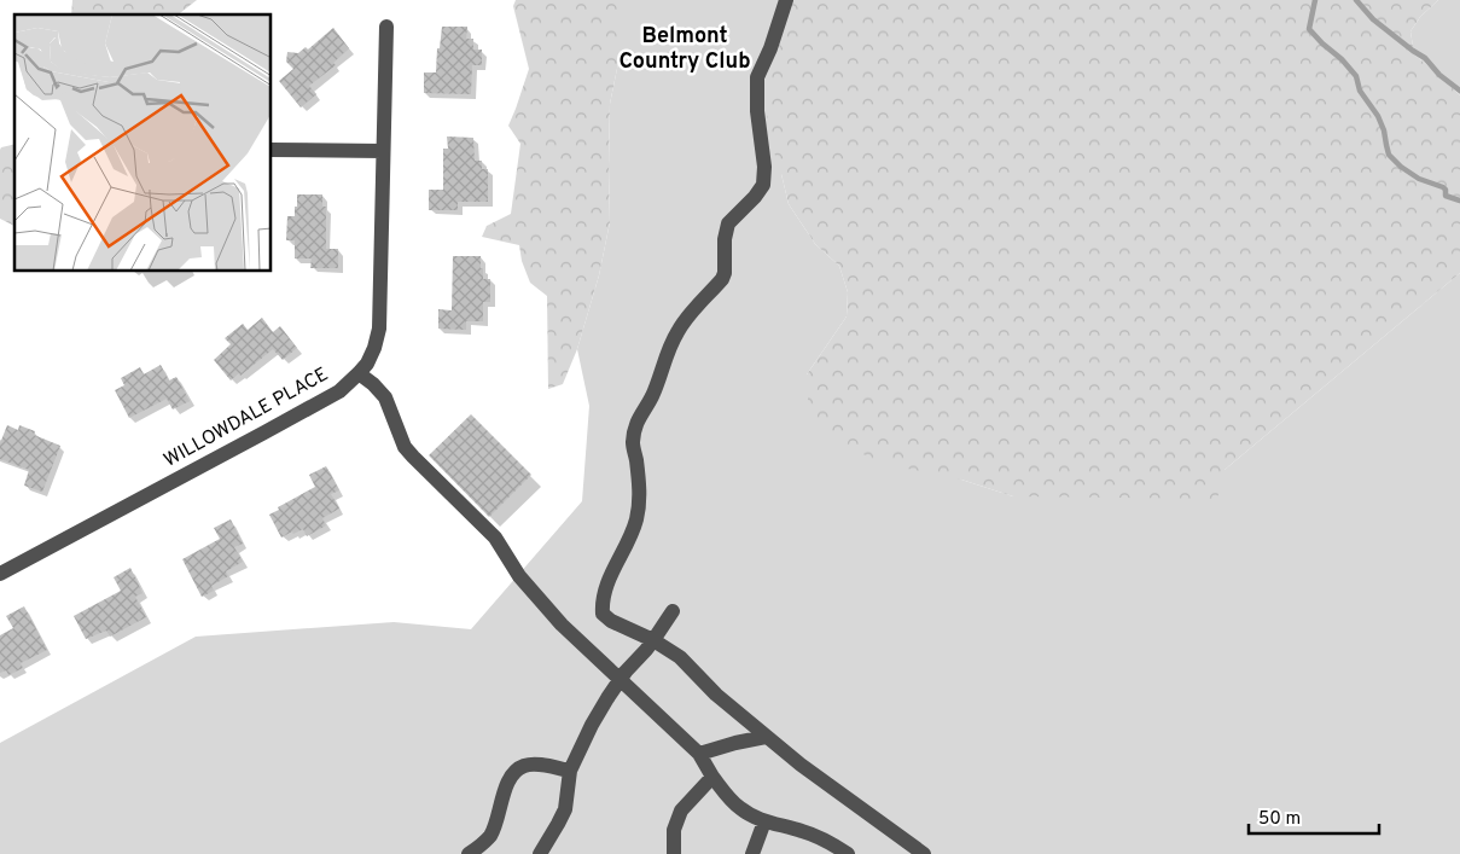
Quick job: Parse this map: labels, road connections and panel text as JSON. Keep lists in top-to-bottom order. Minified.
{"streets":{"street":["WILLOWDALE PLACE"]},"districts":["Belmont Country Club"],"scale_bar":"50 m"}
